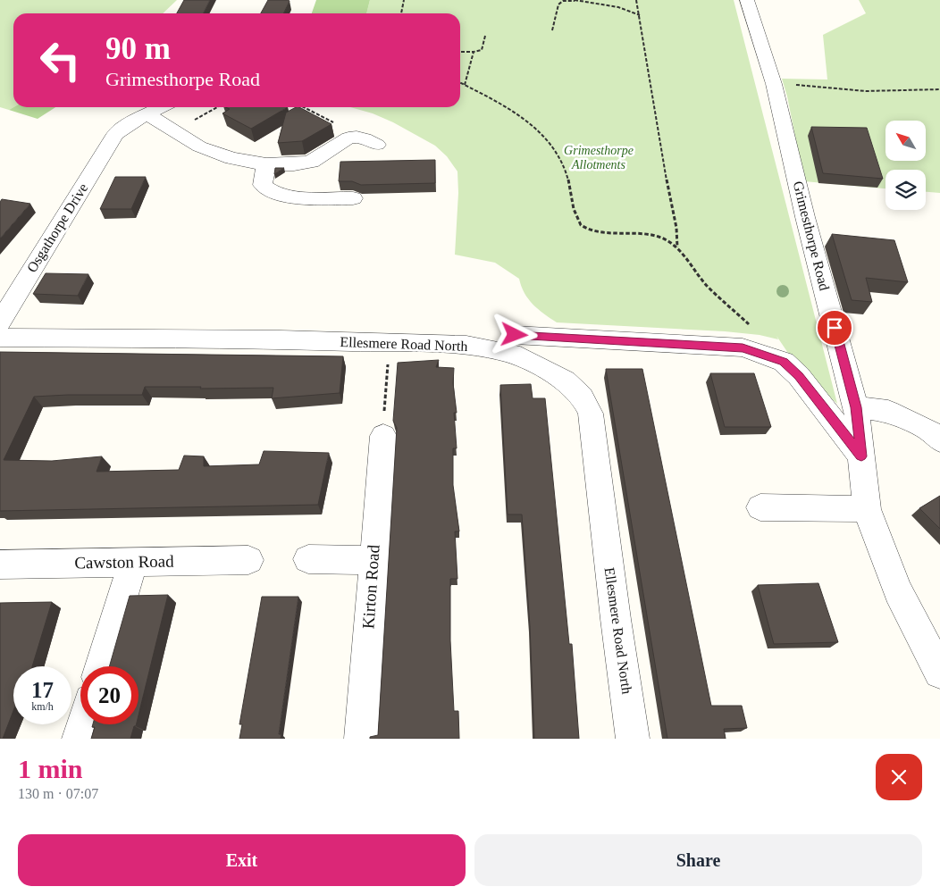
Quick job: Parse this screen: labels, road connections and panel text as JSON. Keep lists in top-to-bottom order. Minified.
{"streets":{"street":["Osgathorpe Drive","Grimesthorpe Road","Ellesmere Road North","Cawston Road","Kirton Road"]},"parks":["Grimesthorpe Allotments"],"north":"top left","page":{"turn":["90 m","Grimesthorpe Road"],"speed":"17 km/h","limit":"20","heading":["1 min","130 m · 07:07"],"buttons":["Exit","Share"]}}
